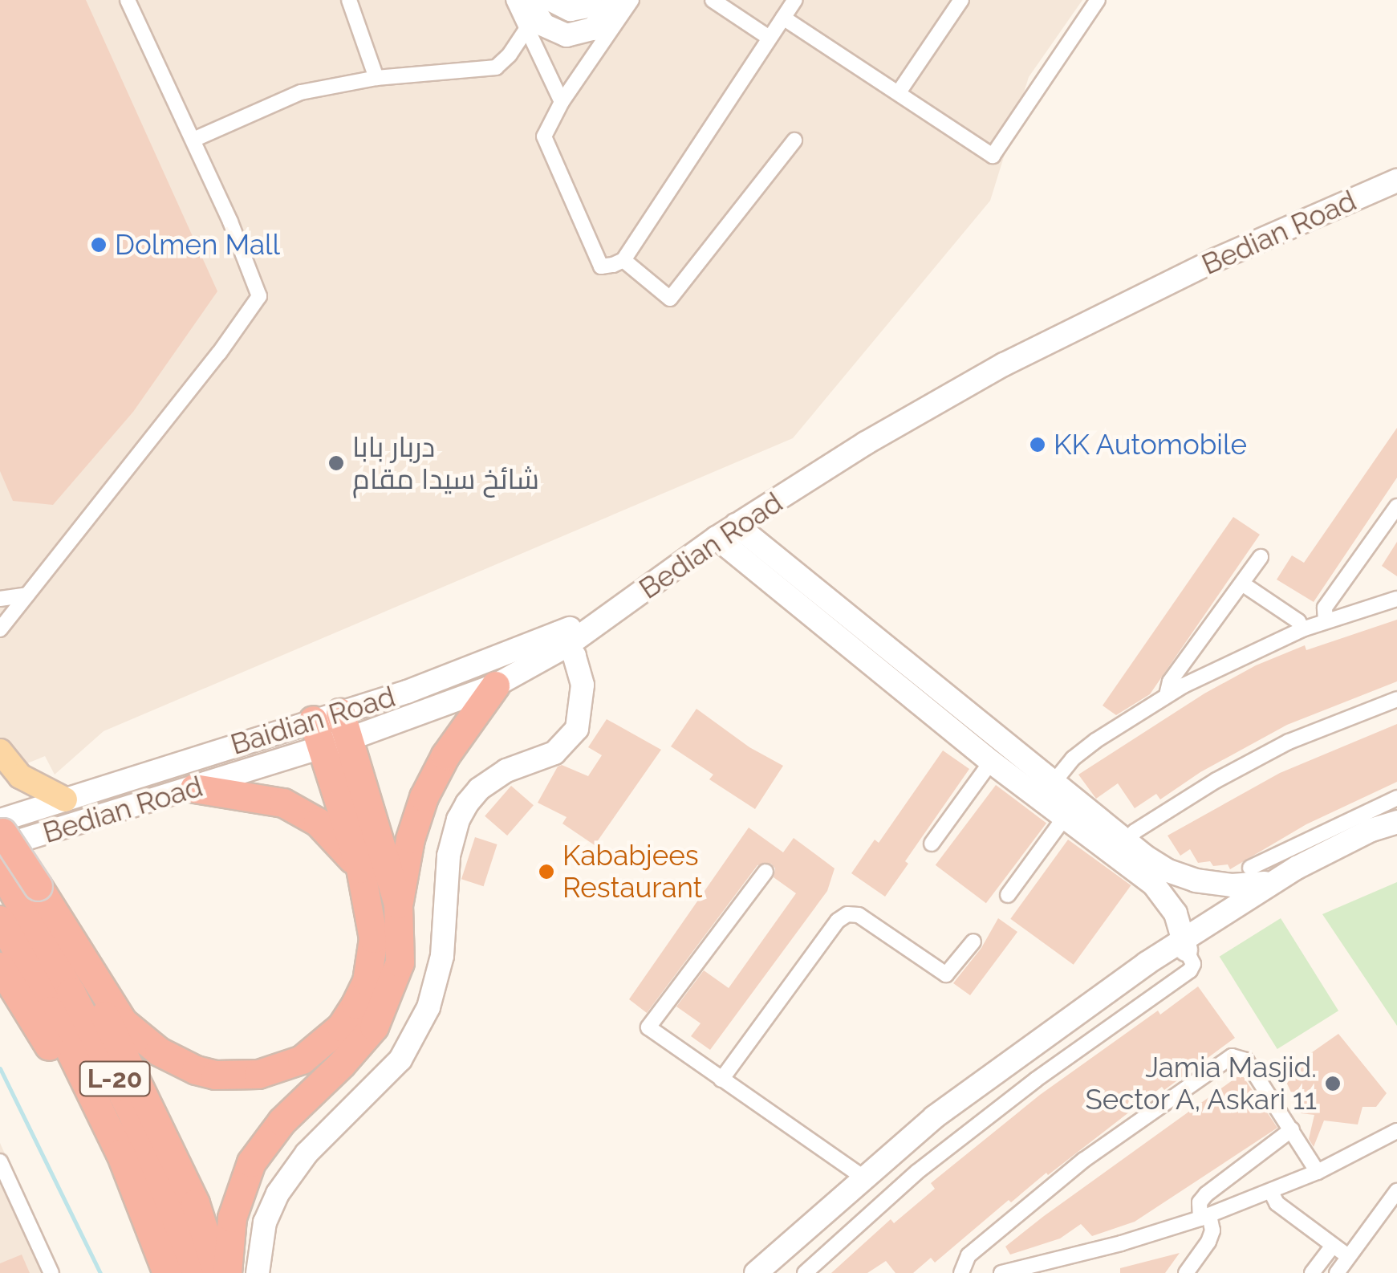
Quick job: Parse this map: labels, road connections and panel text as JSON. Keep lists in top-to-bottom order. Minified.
{"streets":{"highway":["L-20"],"street":["Bedian Road","Baidian Road"]},"crossings":[["Bedian Road","Baidian Road"]],"places":["Dolmen Mall","KK Automobile","دربار بابا شائخ سیدا مقام","Kababjees Restaurant","Jamia Masjid. Sector A, Askari 11"]}
